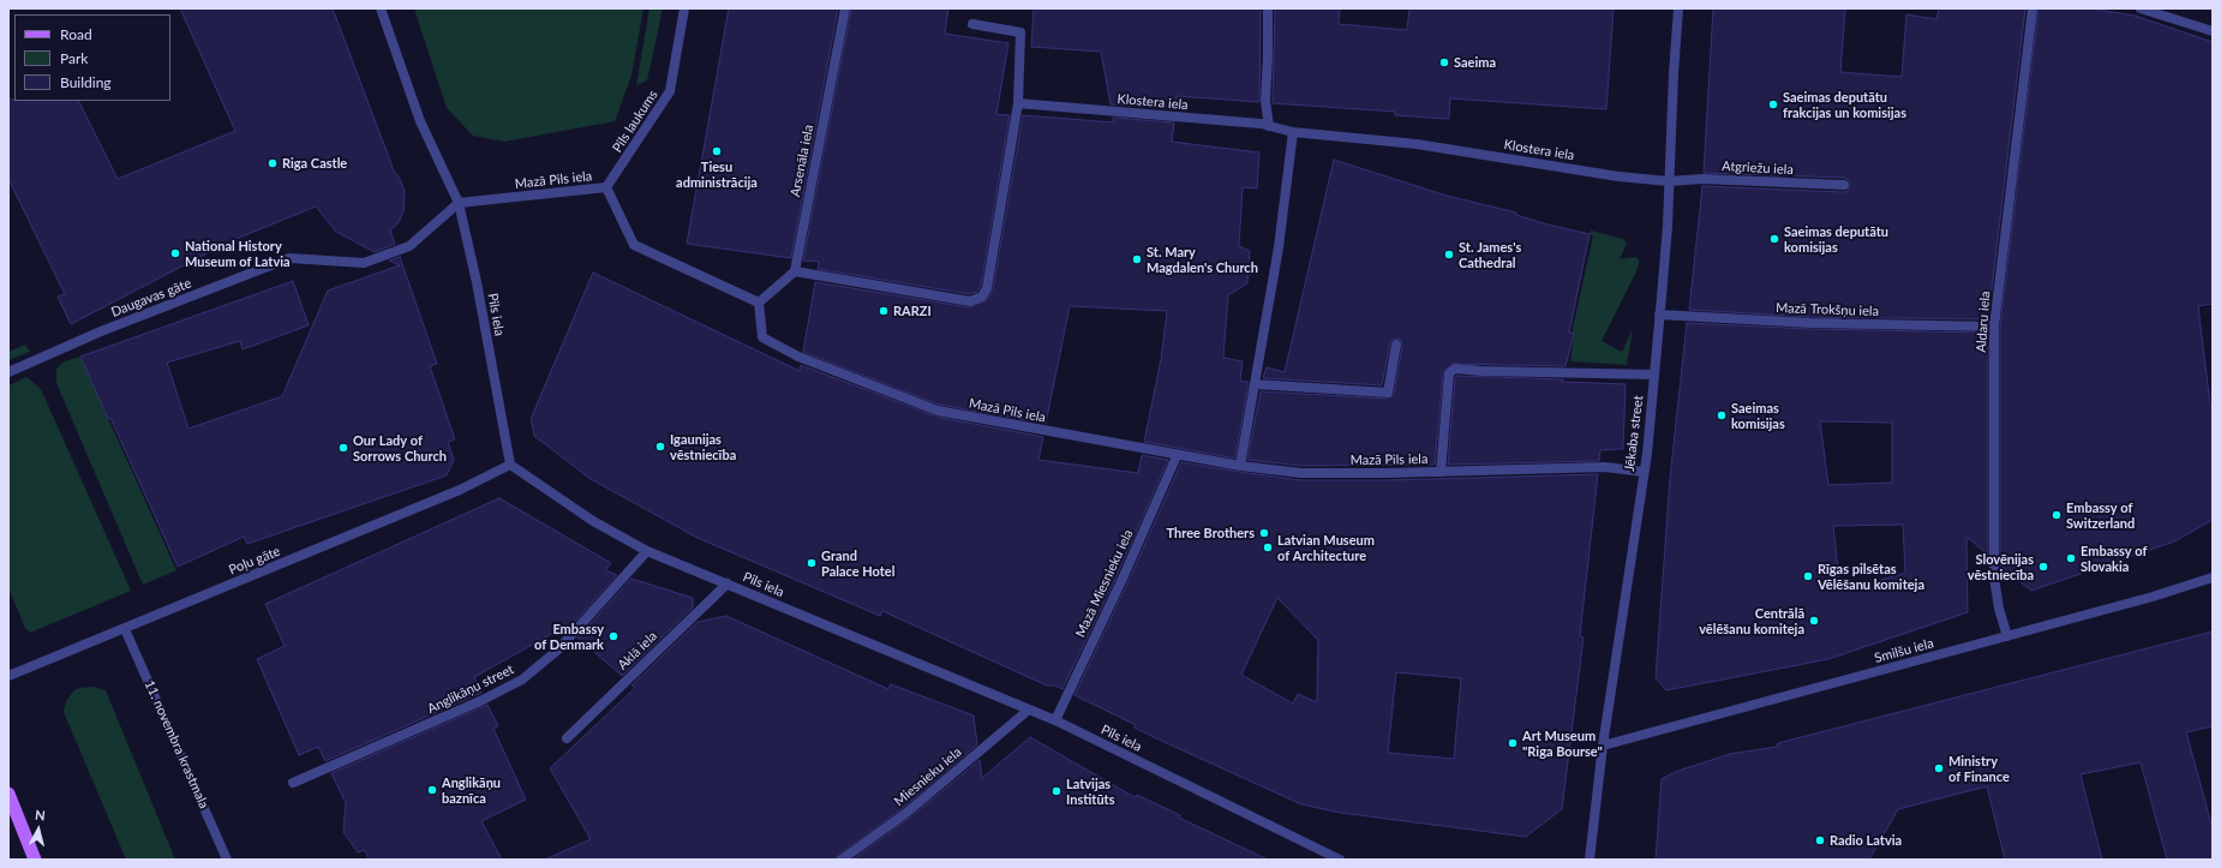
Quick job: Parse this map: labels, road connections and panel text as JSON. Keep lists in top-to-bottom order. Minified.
{"streets":{"street":["Klostera iela","Pils laukums","Arsenāla iela","Atgriežu iela","Mazā Pils iela","Daugavas gāte","Mazā Trokšņu iela","Pils iela","Aldaru iela","Jēkaba street","Poļu gāte","Mazā Miesnieku iela","Aklā iela","Smilšu iela","Anglikāņu street","11. novembra krastmala","Miesnieku iela"]},"crossings":[["Klostera iela","Atgriežu iela"],["Klostera iela","Jēkaba street"],["Pils laukums","Mazā Pils iela"],["Atgriežu iela","Jēkaba street"],["Mazā Pils iela","Daugavas gāte"],["Mazā Pils iela","Pils iela"],["Mazā Pils iela","Jēkaba street"],["Mazā Pils iela","Mazā Miesnieku iela"],["Daugavas gāte","Pils iela"],["Mazā Trokšņu iela","Aldaru iela"],["Mazā Trokšņu iela","Jēkaba street"],["Pils iela","Poļu gāte"],["Pils iela","Mazā Miesnieku iela"],["Pils iela","Aklā iela"],["Pils iela","Anglikāņu street"],["Pils iela","Miesnieku iela"],["Aldaru iela","Smilšu iela"],["Jēkaba street","Smilšu iela"],["Poļu gāte","11. novembra krastmala"]],"places":["Saeima","Saeimas deputātu frakcijas un komisijas","Tiesu administrācija","Riga Castle","Saeimas deputātu komisijas","National History Museum of Latvia","St. James's Cathedral","St. Mary Magdalen's Church","RARZI","Saeimas komisijas","Igaunijas vēstniecība","Our Lady of Sorrows Church","Embassy of Switzerland","Three Brothers","Latvian Museum of Architecture","Embassy of Slovakia","Grand Palace Hotel","Slovēnijas vēstniecība","Rīgas pilsētas Vēlēšanu komiteja","Centrālā vēlēšanu komiteja","Embassy of Denmark","Art Museum \"Riga Bourse\"","Ministry of Finance","Anglikāņu baznīca","Latvijas Institūts","Radio Latvia"],"legend":["Road","Park","Building"],"north":"top"}
